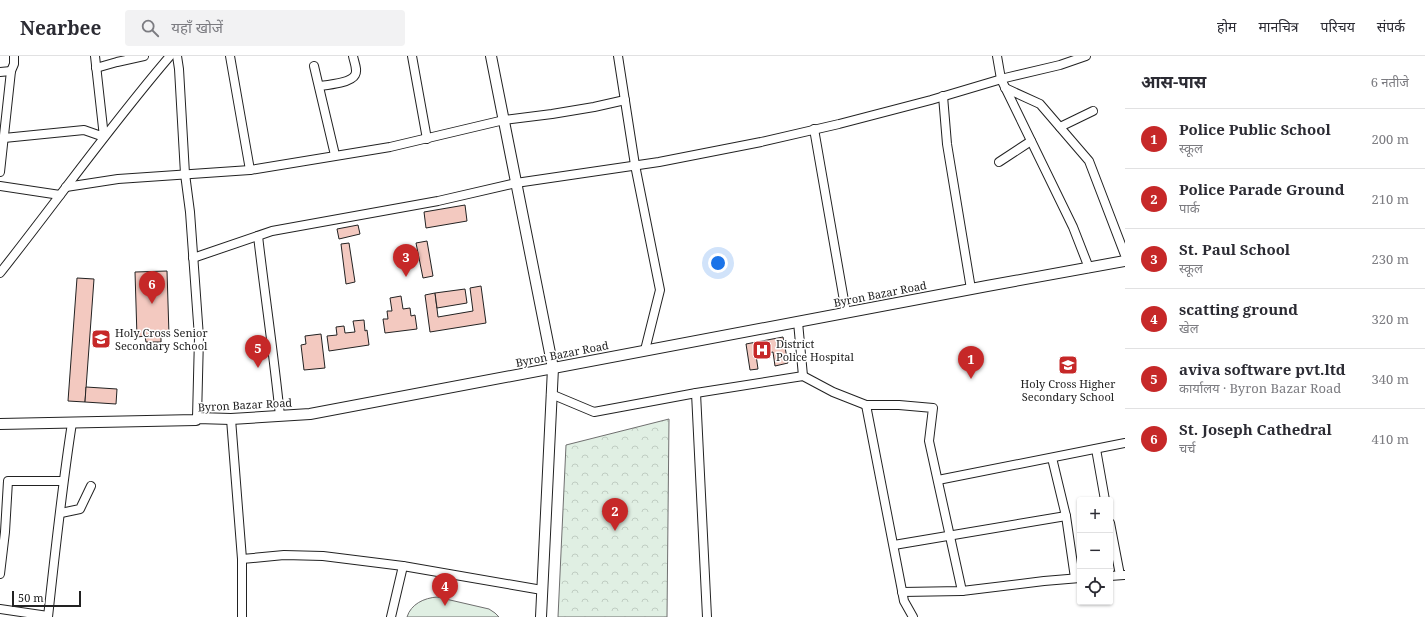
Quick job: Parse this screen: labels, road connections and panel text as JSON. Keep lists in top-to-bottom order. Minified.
{"streets":{"street":["Byron Bazar Road"]},"places":{"school or university":["Holy Cross Senior Secondary School","Holy Cross Higher Secondary School"],"hospital":["District Police Hospital"]},"scale_bar":"50 m","page":{"header":"Nearbee","search":"यहाँ खोजें","nav":["होम","मानचित्र","परिचय","संपर्क"],"heading":["आस-पास","6 नतीजे"],"list":[{"mark":"1","name":"Police Public School","note":"स्कूल","value":"200 m"},{"mark":"2","name":"Police Parade Ground","note":"पार्क","value":"210 m"},{"mark":"3","name":"St. Paul School","note":"स्कूल","value":"230 m"},{"mark":"4","name":"scatting ground","note":"खेल","value":"320 m"},{"mark":"5","name":"aviva software pvt.ltd","note":"कार्यालय · Byron Bazar Road","value":"340 m"},{"mark":"6","name":"St. Joseph Cathedral","note":"चर्च","value":"410 m"}],"pins":["3","6","5","1","2","4"],"map_buttons":["+","−"],"scale":"50 m"}}
